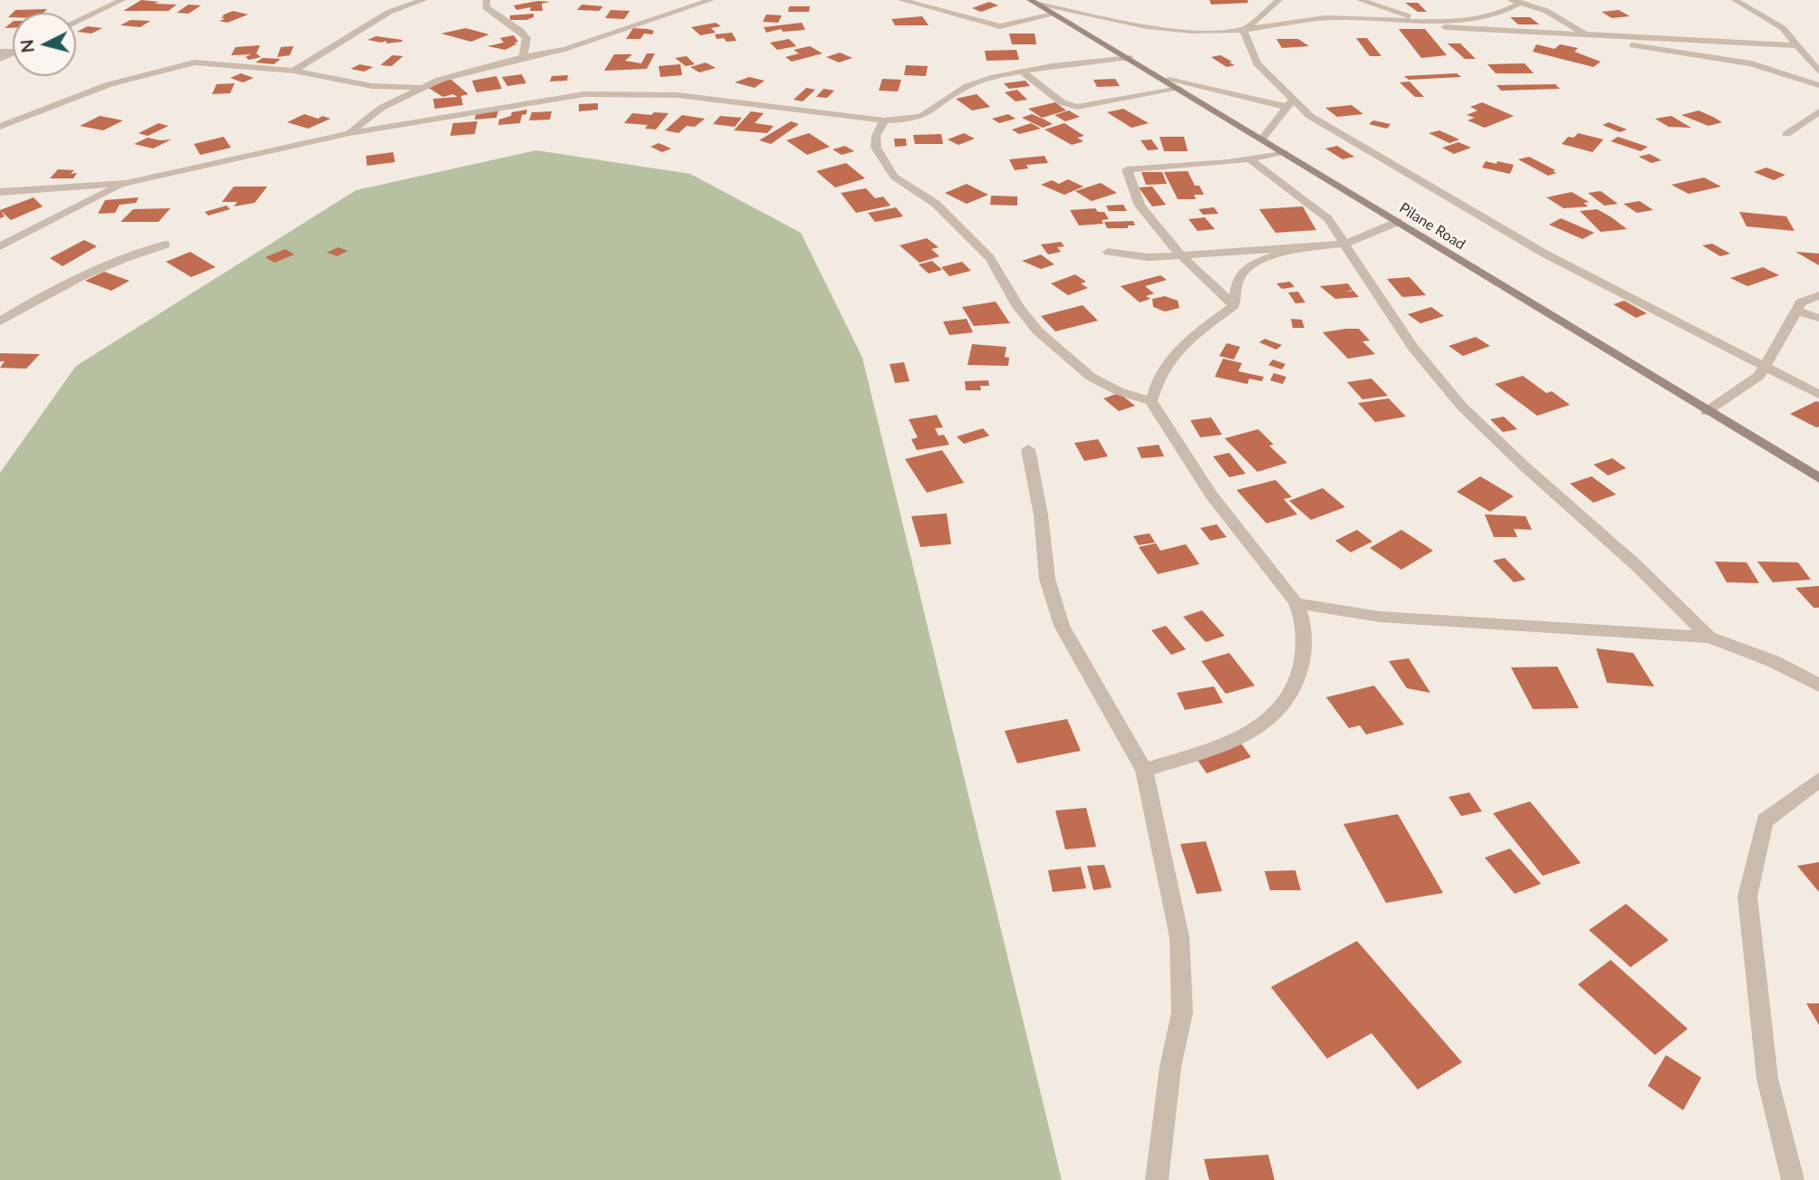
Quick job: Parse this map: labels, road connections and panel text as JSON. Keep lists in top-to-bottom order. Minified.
{"streets":{"main road":["Pilane Road"]},"north":"left"}
